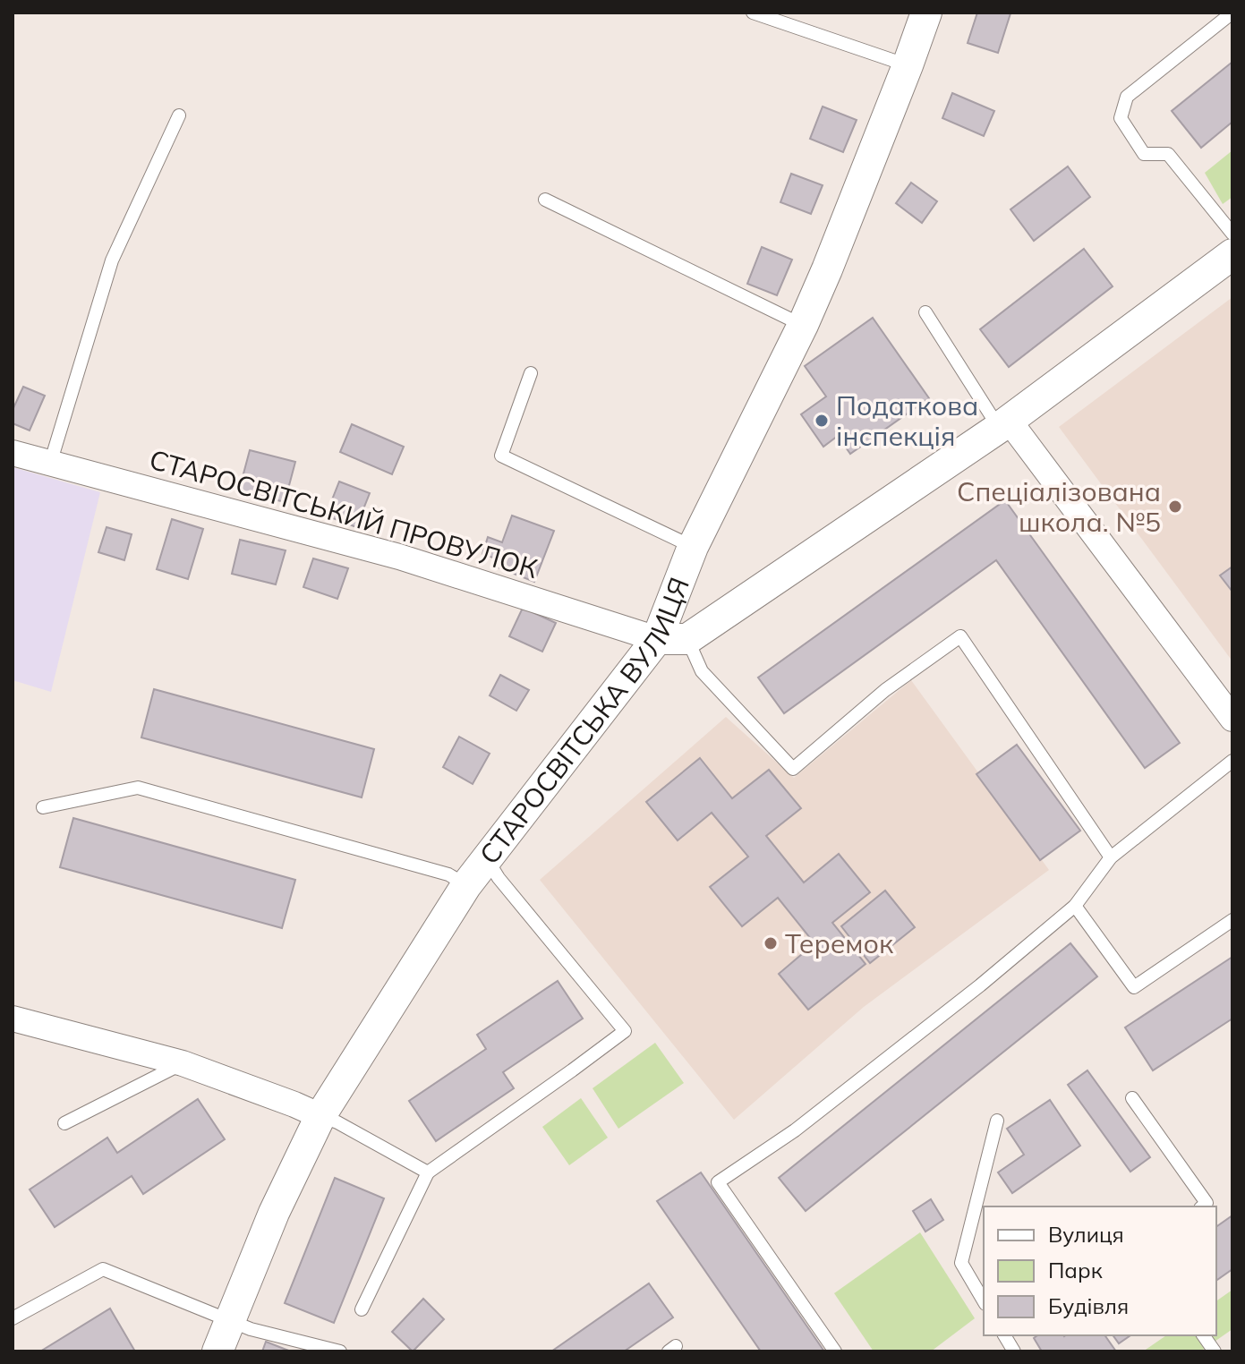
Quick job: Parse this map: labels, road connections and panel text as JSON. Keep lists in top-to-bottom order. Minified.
{"streets":{"street":["СТАРОСВІТСЬКИЙ ПРОВУЛОК","СТАРОСВІТСЬКА ВУЛИЦЯ"]},"crossings":[["СТАРОСВІТСЬКИЙ ПРОВУЛОК","СТАРОСВІТСЬКА ВУЛИЦЯ"]],"places":["Податкова інспекція","Спеціалізована школа. №5","Теремок"],"legend":["Вулиця","Парк","Будівля"]}
